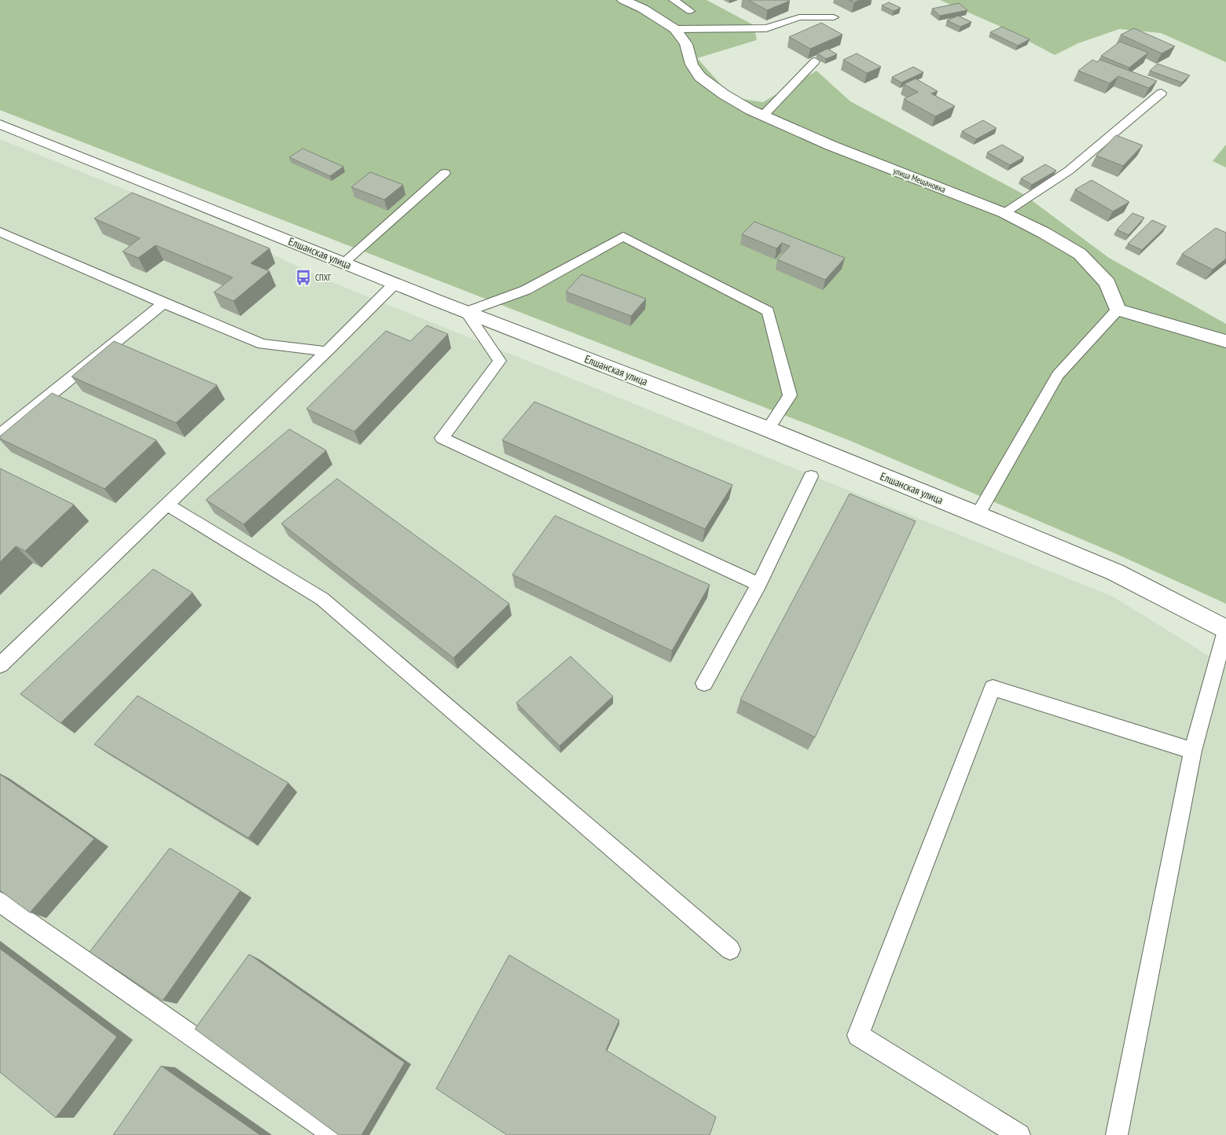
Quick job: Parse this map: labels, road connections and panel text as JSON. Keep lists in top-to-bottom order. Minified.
{"streets":{"street":["улица Мещановка","Елшанская улица"]},"places":{"bus stop":["СПХГ"]}}
